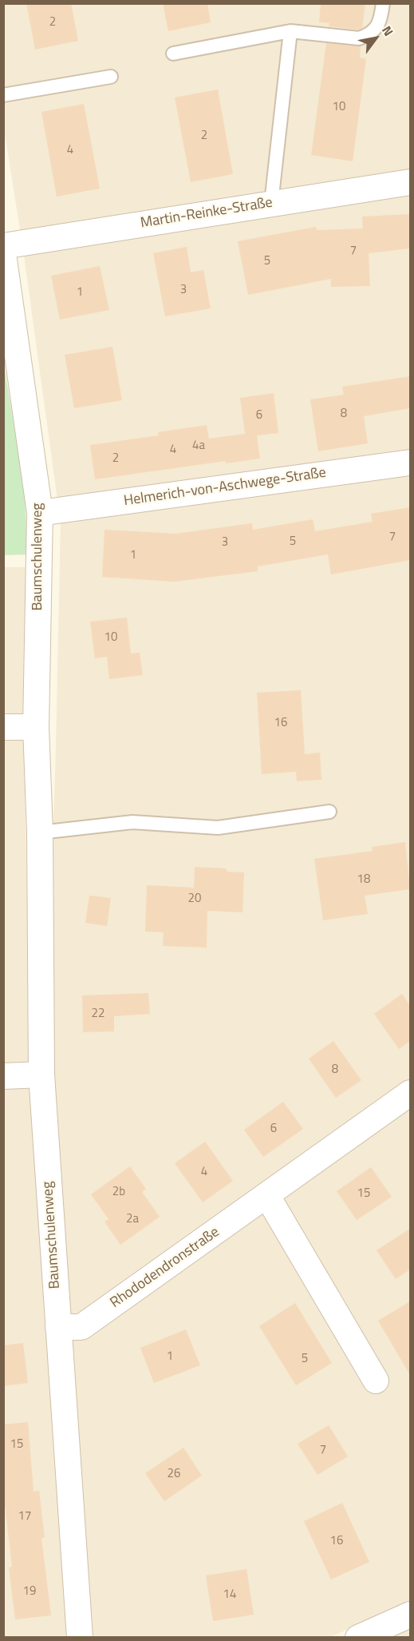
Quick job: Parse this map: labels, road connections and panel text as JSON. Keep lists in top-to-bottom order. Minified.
{"streets":{"street":["Martin-Reinke-Straße","Helmerich-von-Aschwege-Straße","Baumschulenweg","Rhododendronstraße"]},"crossings":[["Helmerich-von-Aschwege-Straße","Baumschulenweg"],["Baumschulenweg","Rhododendronstraße"]],"house_numbers":["2","10","2","4","7","5","3","1","8","6","4a","4","2","7","5","3","1","10","16","18","20","22","8","6","4","2b","15","2a","1","5","15","7","26","17","16","19","14"],"north":"top right"}
